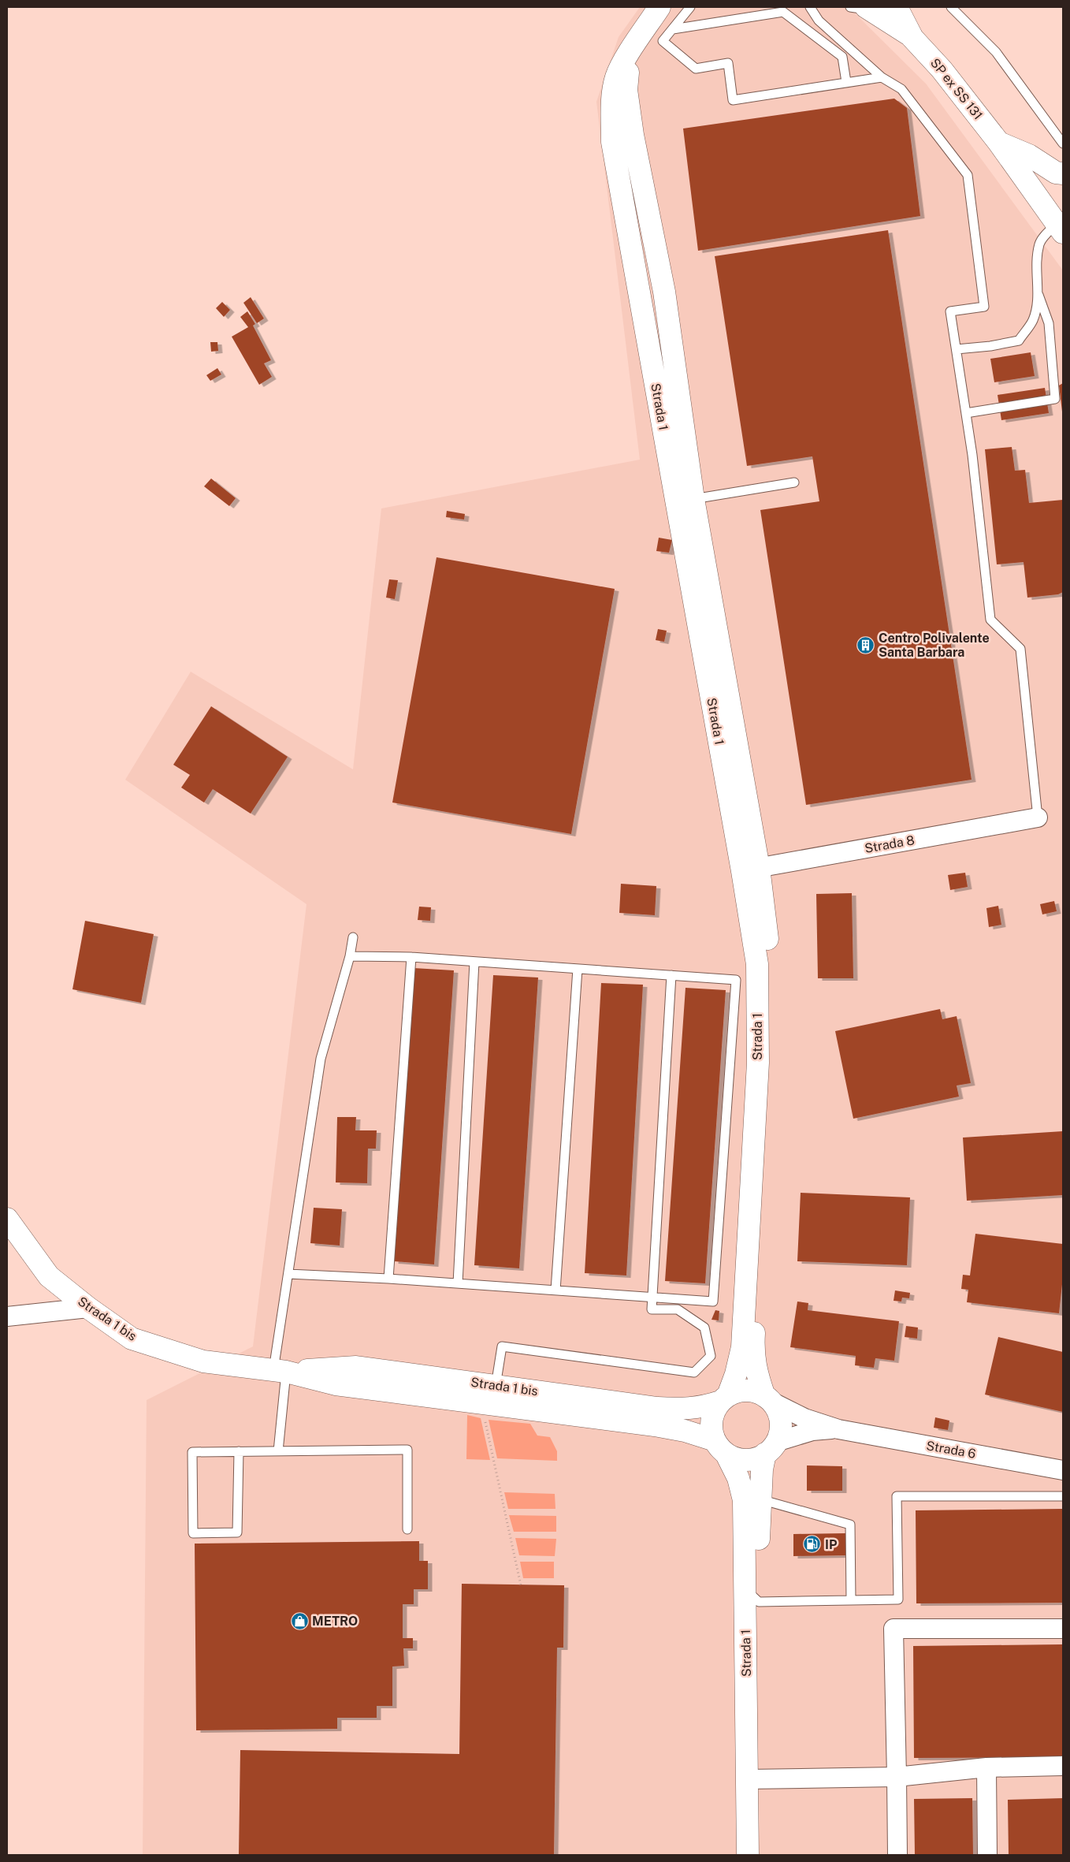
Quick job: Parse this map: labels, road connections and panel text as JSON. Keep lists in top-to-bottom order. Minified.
{"streets":{"street":["SP ex SS 131","Strada 1","Strada 8","Strada 1 bis","Strada 6"]},"crossings":[["Strada 1","Strada 8"],["Strada 1","Strada 1 bis"],["Strada 1","Strada 6"],["Strada 1 bis","Strada 6"]],"places":{"building":["Centro Polivalente Santa Barbara"],"fuel station":["IP"],"shop":["METRO"]}}
